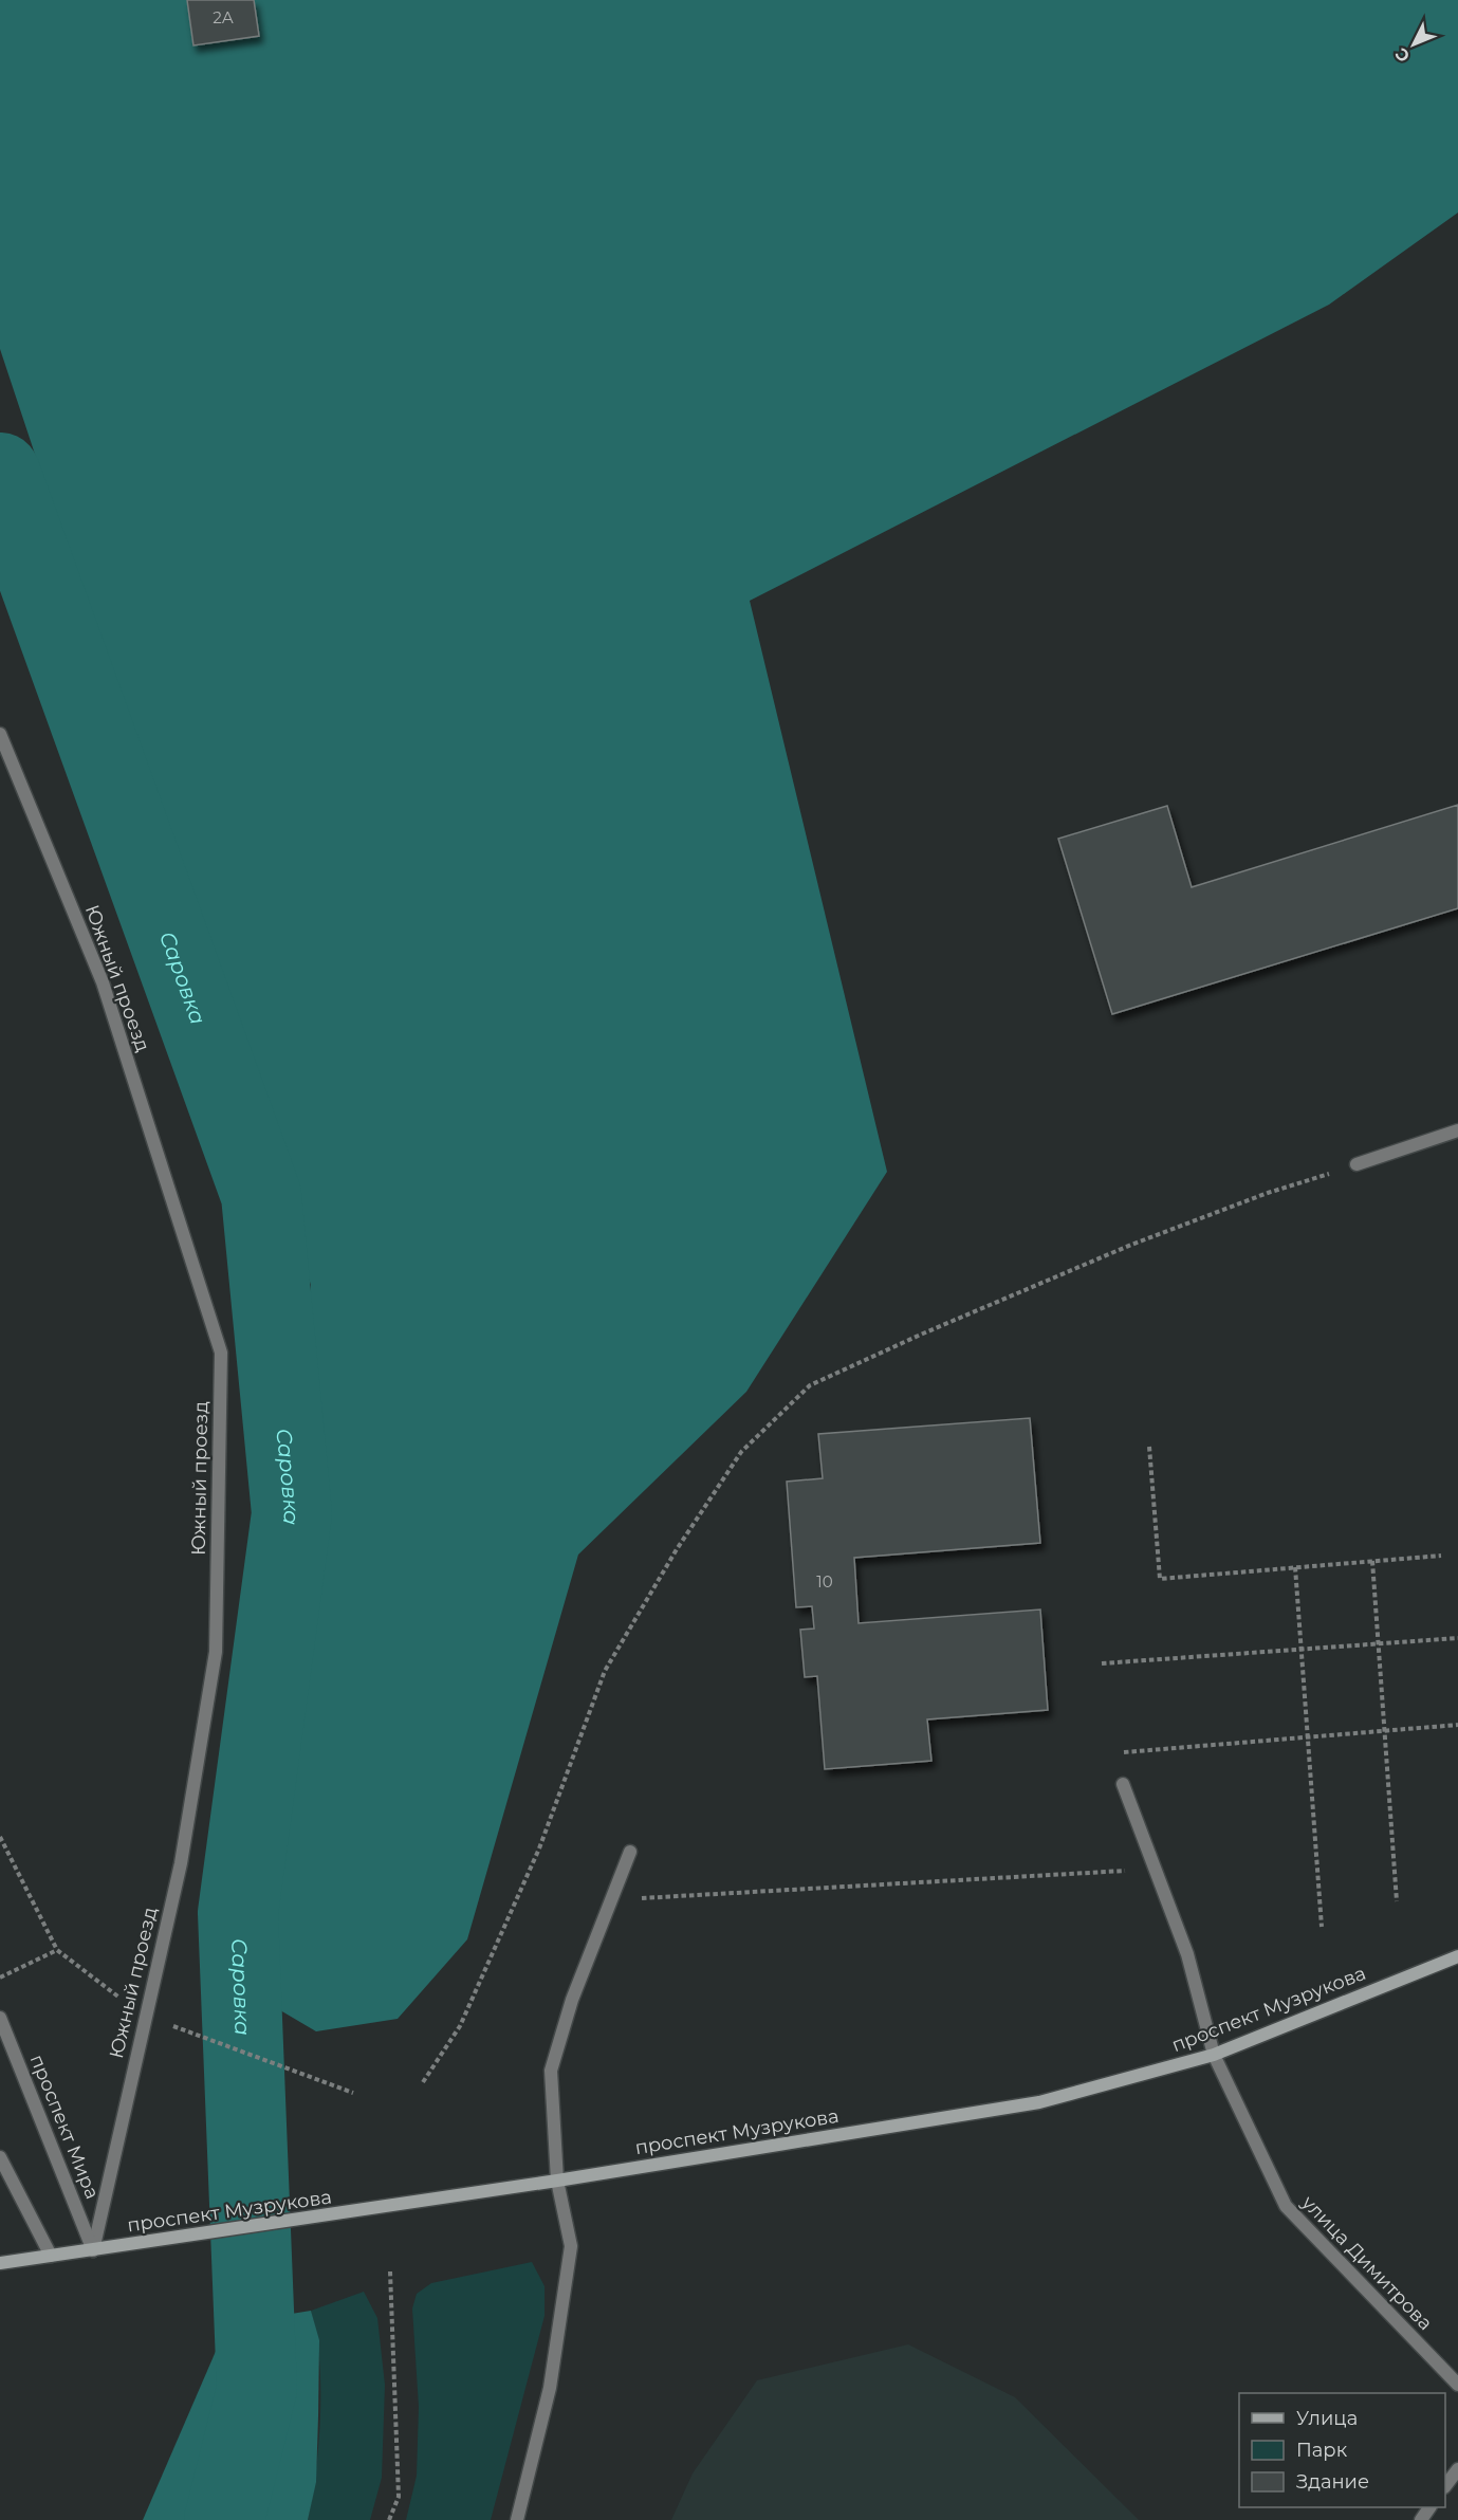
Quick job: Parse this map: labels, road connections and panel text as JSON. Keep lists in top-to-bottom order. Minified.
{"streets":{"main road":["проспект Музрукова"],"street":["Южный проезд","проспект Мира","улица Димитрова"]},"crossings":[["Южный проезд","проспект Музрукова"],["Южный проезд","проспект Мира"],["проспект Музрукова","проспект Мира"],["проспект Музрукова","улица Димитрова"]],"water":["Саровка"],"house_numbers":["2А","10"],"legend":["Улица","Парк","Здание"],"north":"bottom left"}
